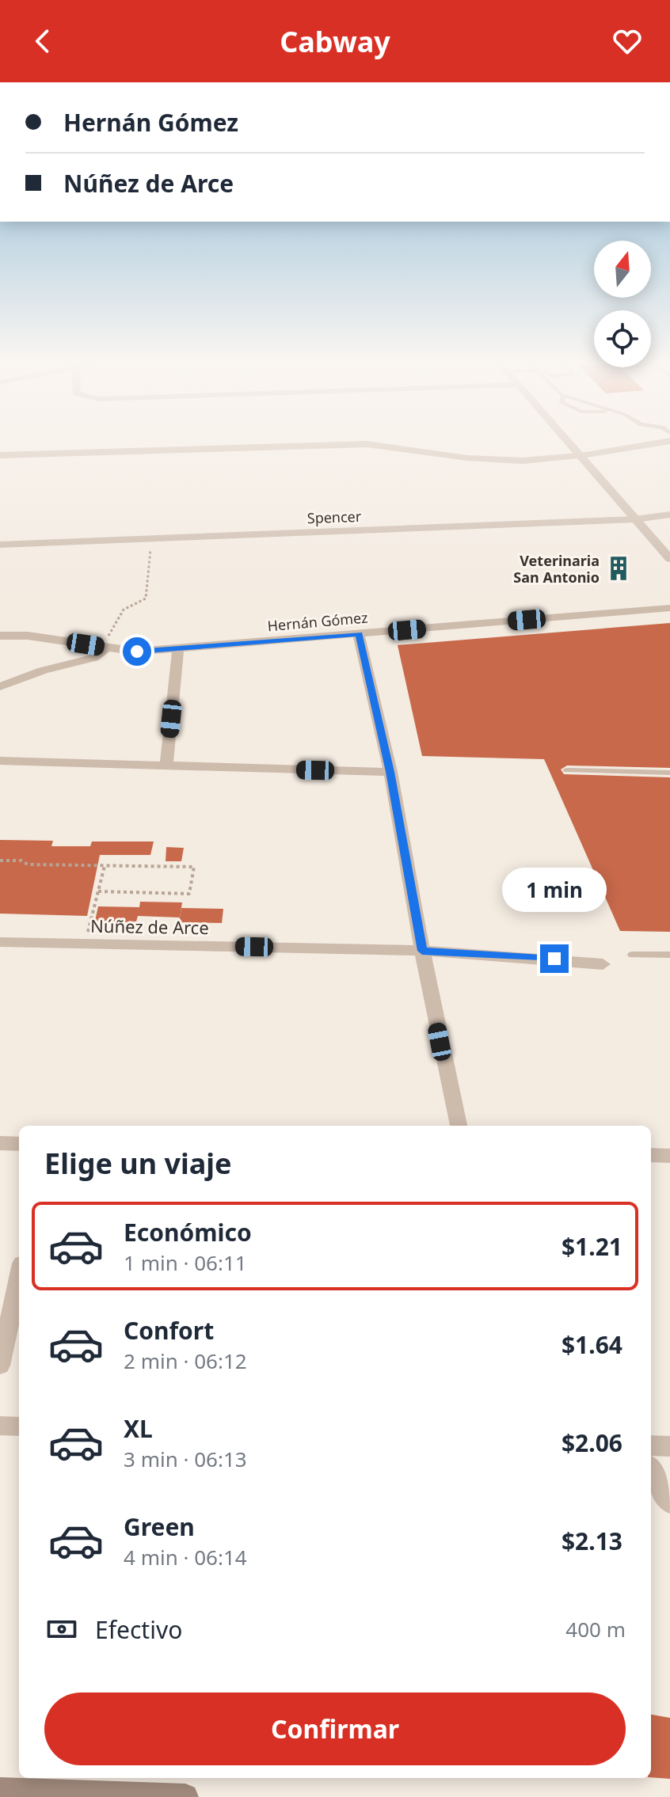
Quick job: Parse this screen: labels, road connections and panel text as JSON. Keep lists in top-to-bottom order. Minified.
{"streets":{"street":["Spencer","Hernán Gómez","Núñez de Arce"]},"places":{"building":["Veterinaria San Antonio"]},"north":"top","page":{"header":"Cabway","banner":["Hernán Gómez","Núñez de Arce"],"bubble":"1 min","heading":"Elige un viaje","list":[{"name":"Económico","note":"1 min · 06:11","value":"$1.21"},{"name":"Confort","note":"2 min · 06:12","value":"$1.64"},{"name":"XL","note":"3 min · 06:13","value":"$2.06"},{"name":"Green","note":"4 min · 06:14","value":"$2.13"}],"pay":["Efectivo","400 m"],"buttons":"Confirmar"}}
